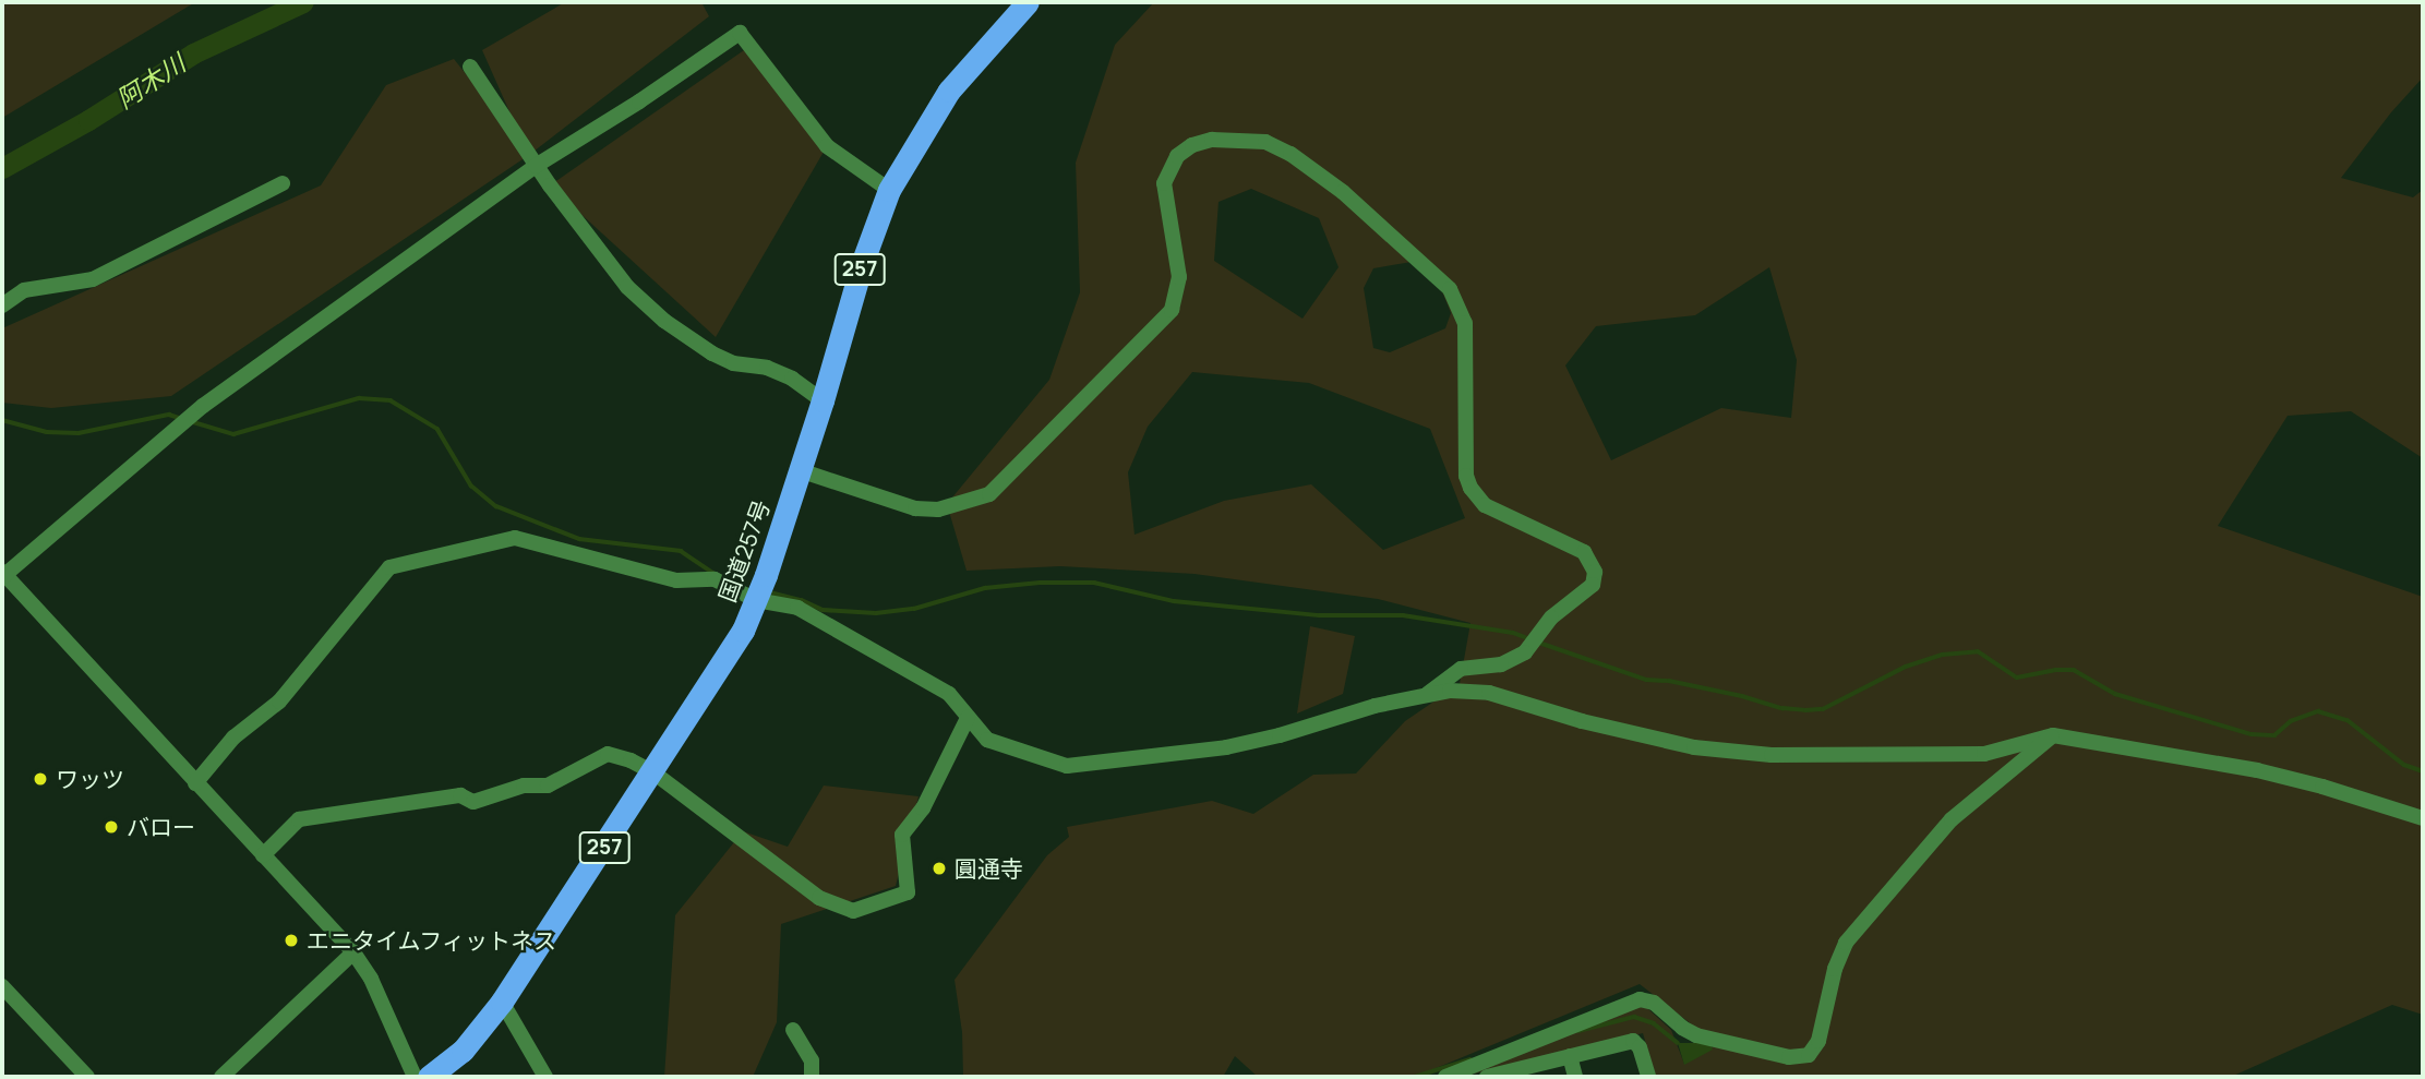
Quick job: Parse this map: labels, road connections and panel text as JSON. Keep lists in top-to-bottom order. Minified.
{"streets":{"highway":["257","国道257号"]},"water":["阿木川"],"places":["ワッツ","バロー","圓通寺","エニタイムフィットネス"]}
